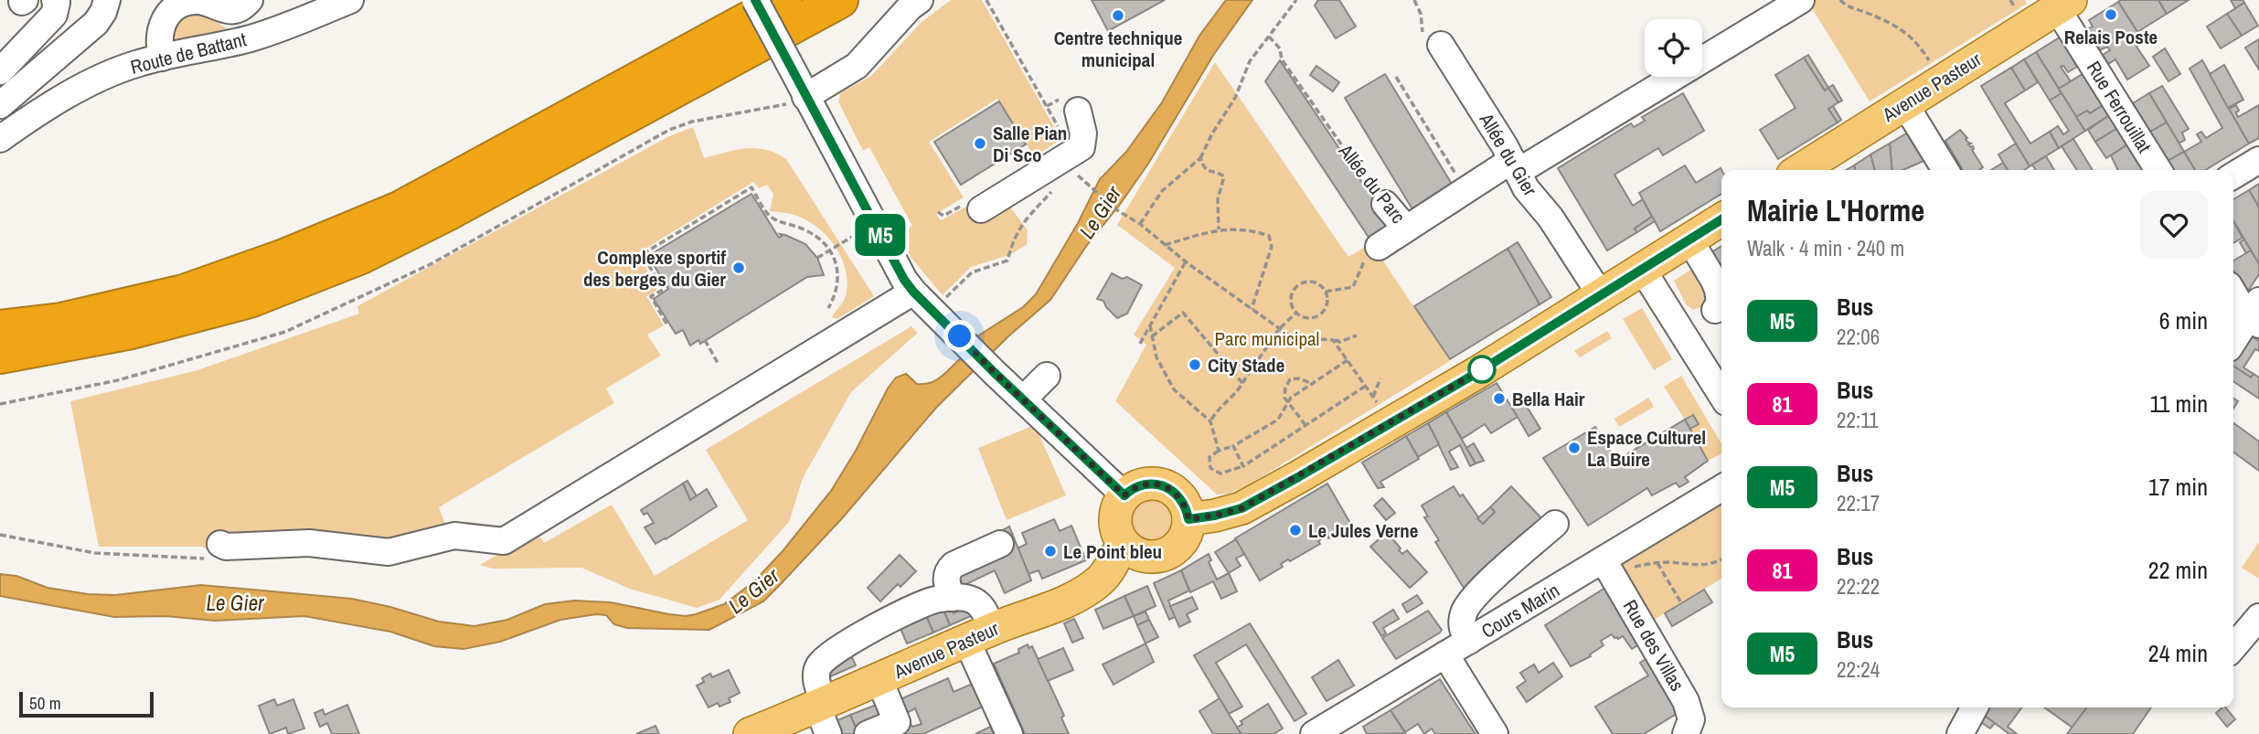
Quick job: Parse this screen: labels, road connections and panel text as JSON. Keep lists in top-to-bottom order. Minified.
{"streets":{"main road":["Avenue Pasteur"],"street":["Route de Battant","Rue Ferrouillat","Allée du Gier","Allée du Parc","Cours Marin","Rue des Villas"]},"crossings":[["Avenue Pasteur","Rue Ferrouillat"],["Allée du Gier","Allée du Parc"],["Cours Marin","Rue des Villas"]],"water":["Le Gier"],"parks":["Parc municipal"],"places":["Relais Poste","Centre technique municipal","Salle Pian Di Sco","Complexe sportif des berges du Gier","City Stade","Bella Hair","Espace Culturel La Buire","Le Jules Verne","Le Point bleu"],"lines":["bus line M5"],"scale_bar":"50 m","page":{"on_map":"M5","heading":["Mairie L'Horme","Walk · 4 min · 240 m"],"list":[{"mark":"M5","name":"Bus","note":"22:06","value":"6 min"},{"mark":"81","name":"Bus","note":"22:11","value":"11 min"},{"mark":"M5","name":"Bus","note":"22:17","value":"17 min"},{"mark":"81","name":"Bus","note":"22:22","value":"22 min"},{"mark":"M5","name":"Bus","note":"22:24","value":"24 min"}],"scale":"50 m"}}
